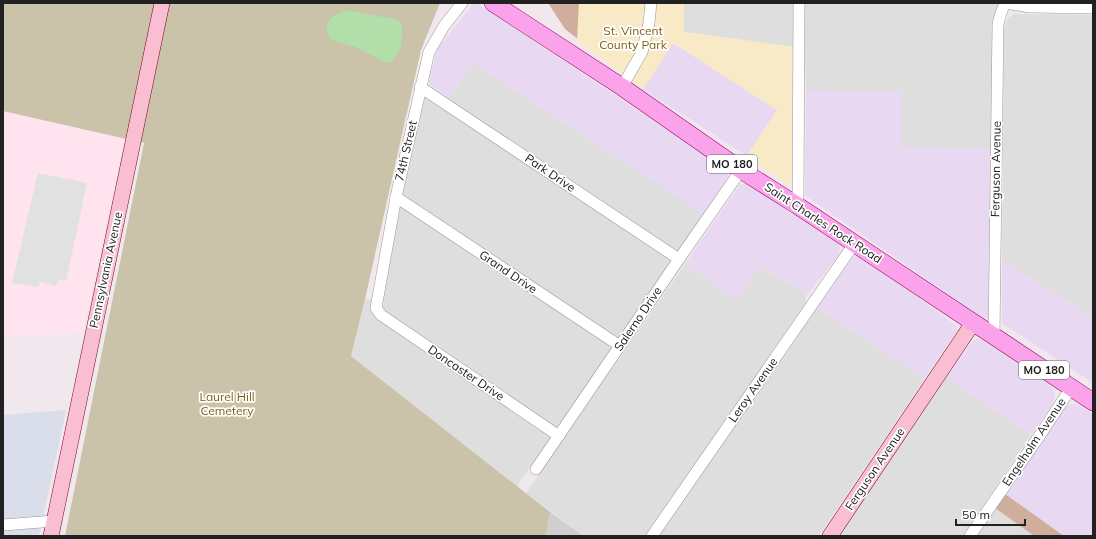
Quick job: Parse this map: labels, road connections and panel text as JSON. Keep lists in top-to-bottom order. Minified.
{"streets":{"main road":["MO 180","Saint Charles Rock Road"],"street":["74th Street","Ferguson Avenue","Park Drive","Pennsylvania Avenue","Grand Drive","Salerno Drive","Doncaster Drive","Leroy Avenue","Engelholm Avenue"]},"crossings":[["74th Street","Park Drive"],["74th Street","Grand Drive"],["74th Street","Doncaster Drive"],["Ferguson Avenue","Saint Charles Rock Road"],["Park Drive","Salerno Drive"],["Saint Charles Rock Road","Salerno Drive"],["Saint Charles Rock Road","Leroy Avenue"],["Saint Charles Rock Road","Engelholm Avenue"],["Grand Drive","Salerno Drive"],["Salerno Drive","Doncaster Drive"]],"parks":["St. Vincent County Park","Laurel Hill Cemetery"],"scale_bar":"50 m"}
